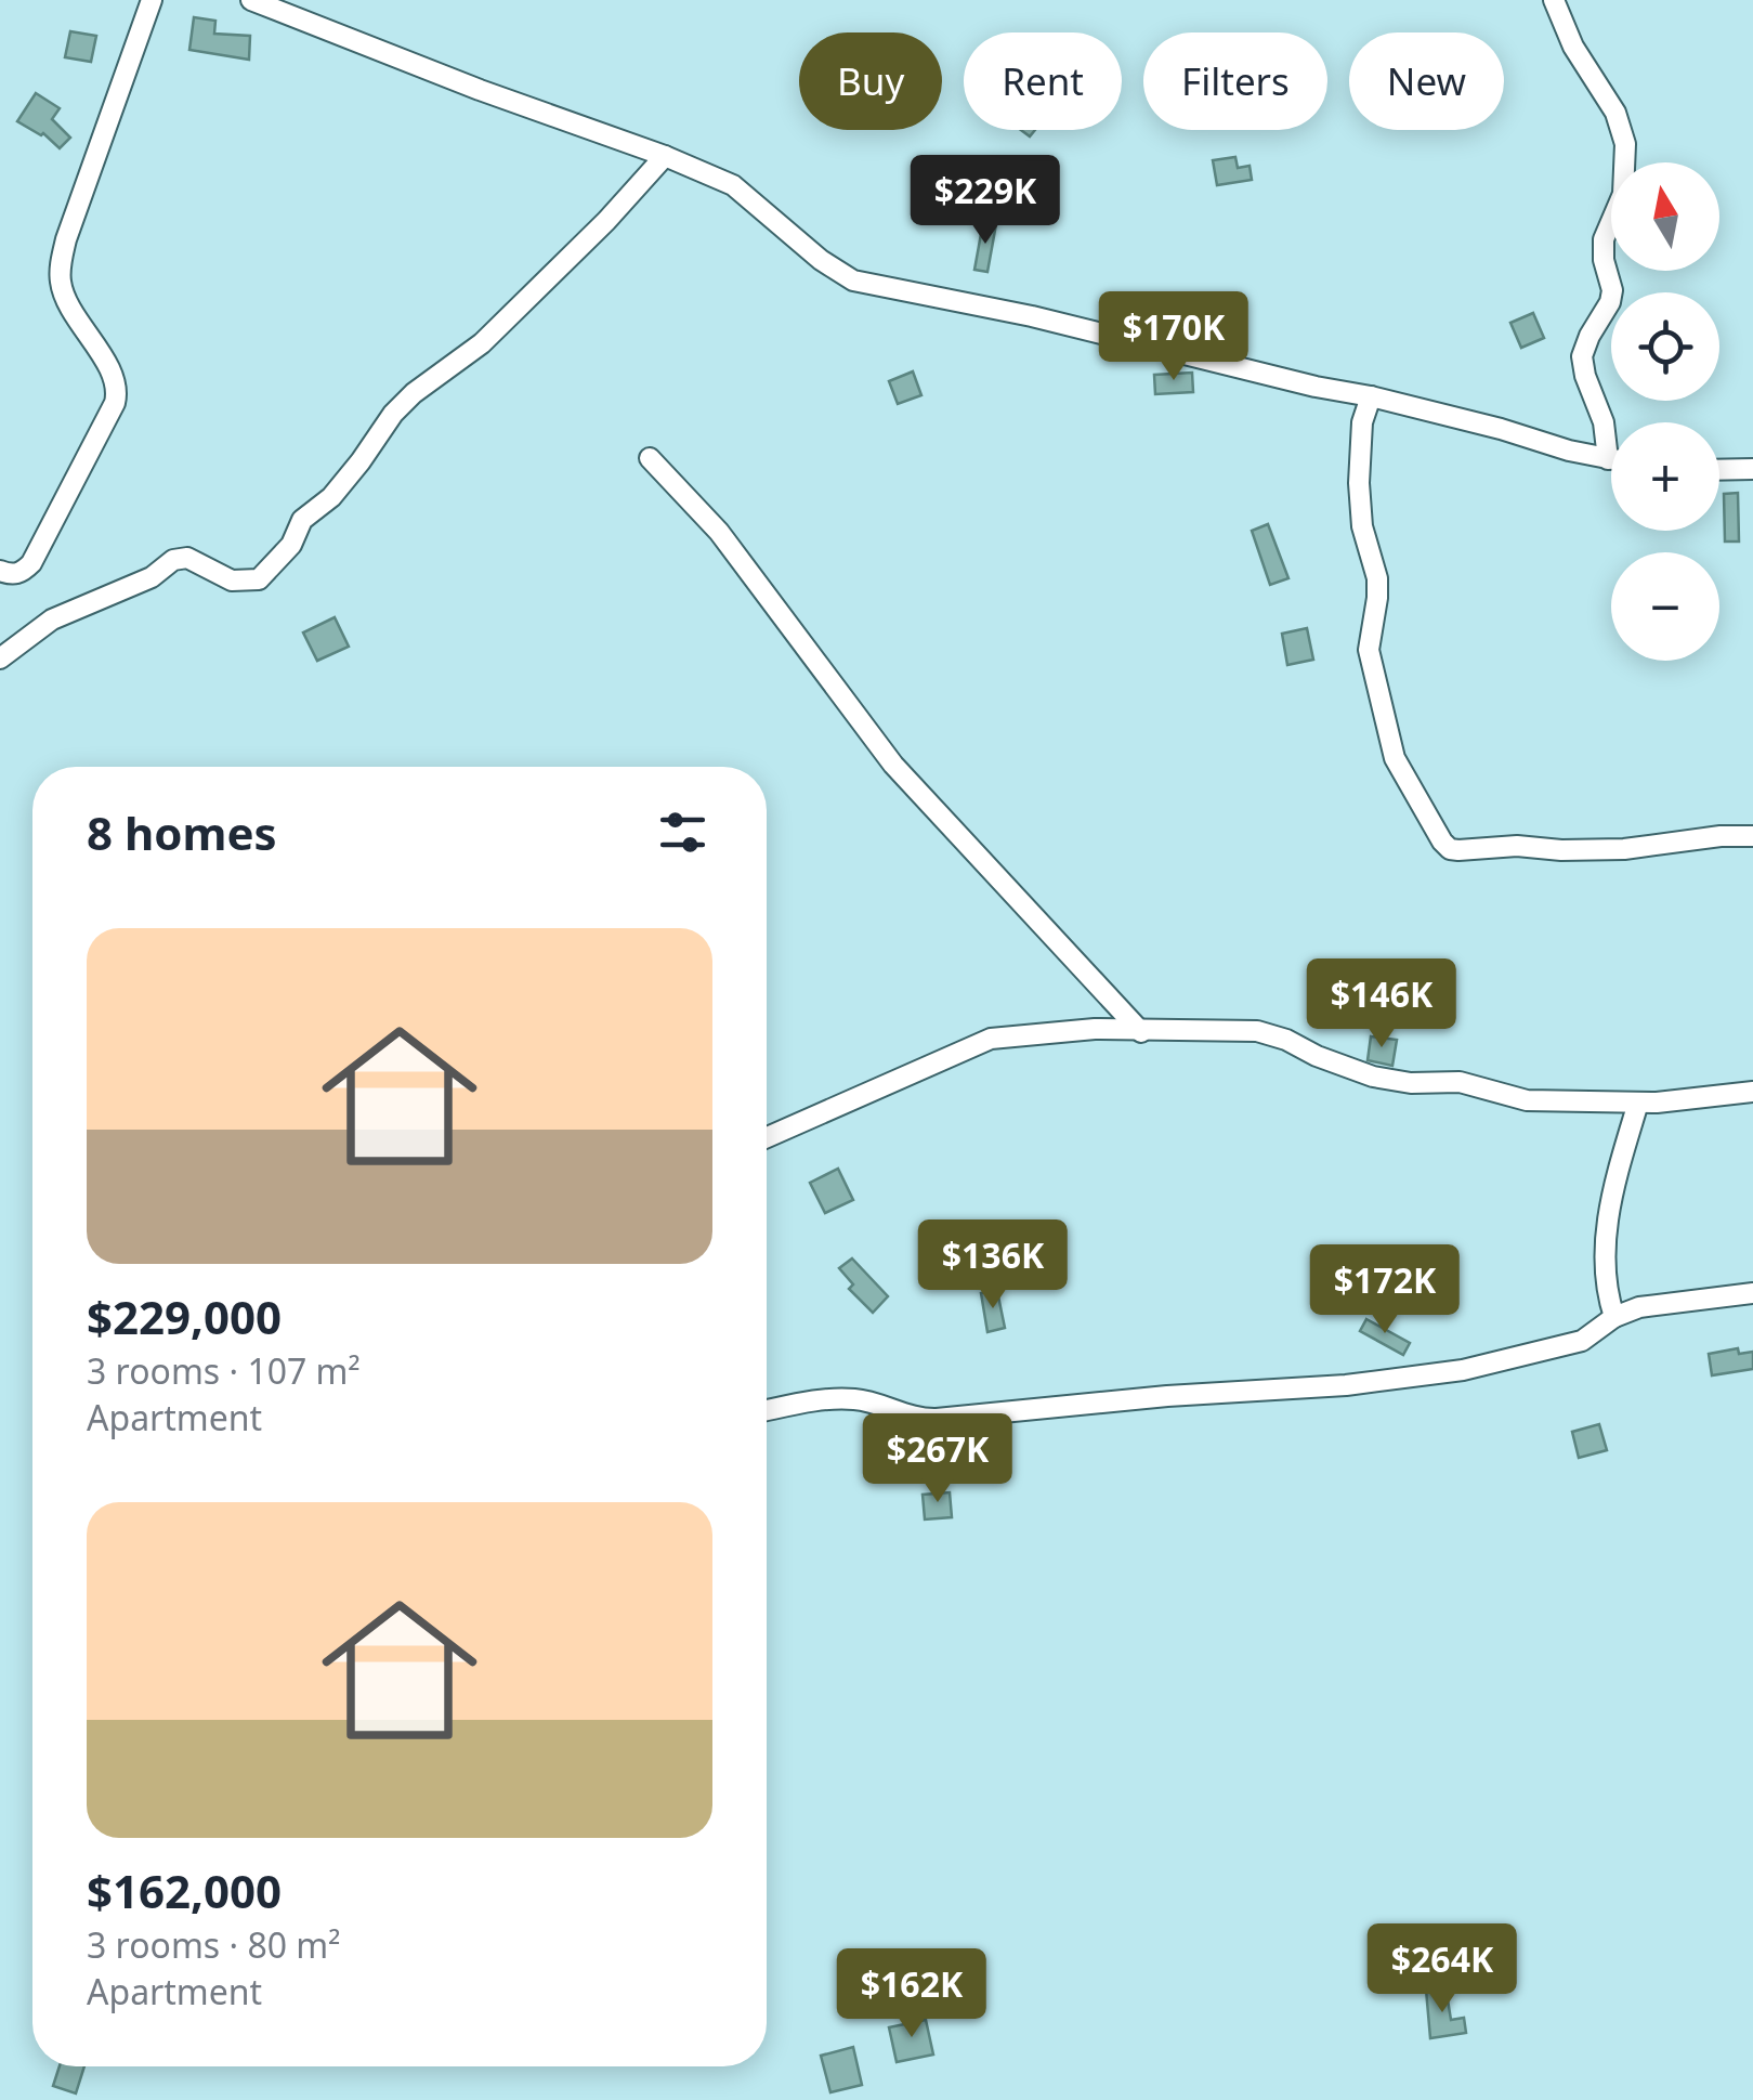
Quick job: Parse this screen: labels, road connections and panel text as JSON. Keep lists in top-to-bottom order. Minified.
{"north":"top","page":{"chip":["Buy","Rent","Filters","New"],"price":["$229K","$170K","$146K","$136K","$172K","$267K","$264K","$162K"],"map_buttons":["+","−"],"heading":"8 homes","list":[{"name":"$229,000","note":"3 rooms · 107 m² · Apartment"},{"name":"$162,000","note":"3 rooms · 80 m² · Apartment"}]}}
